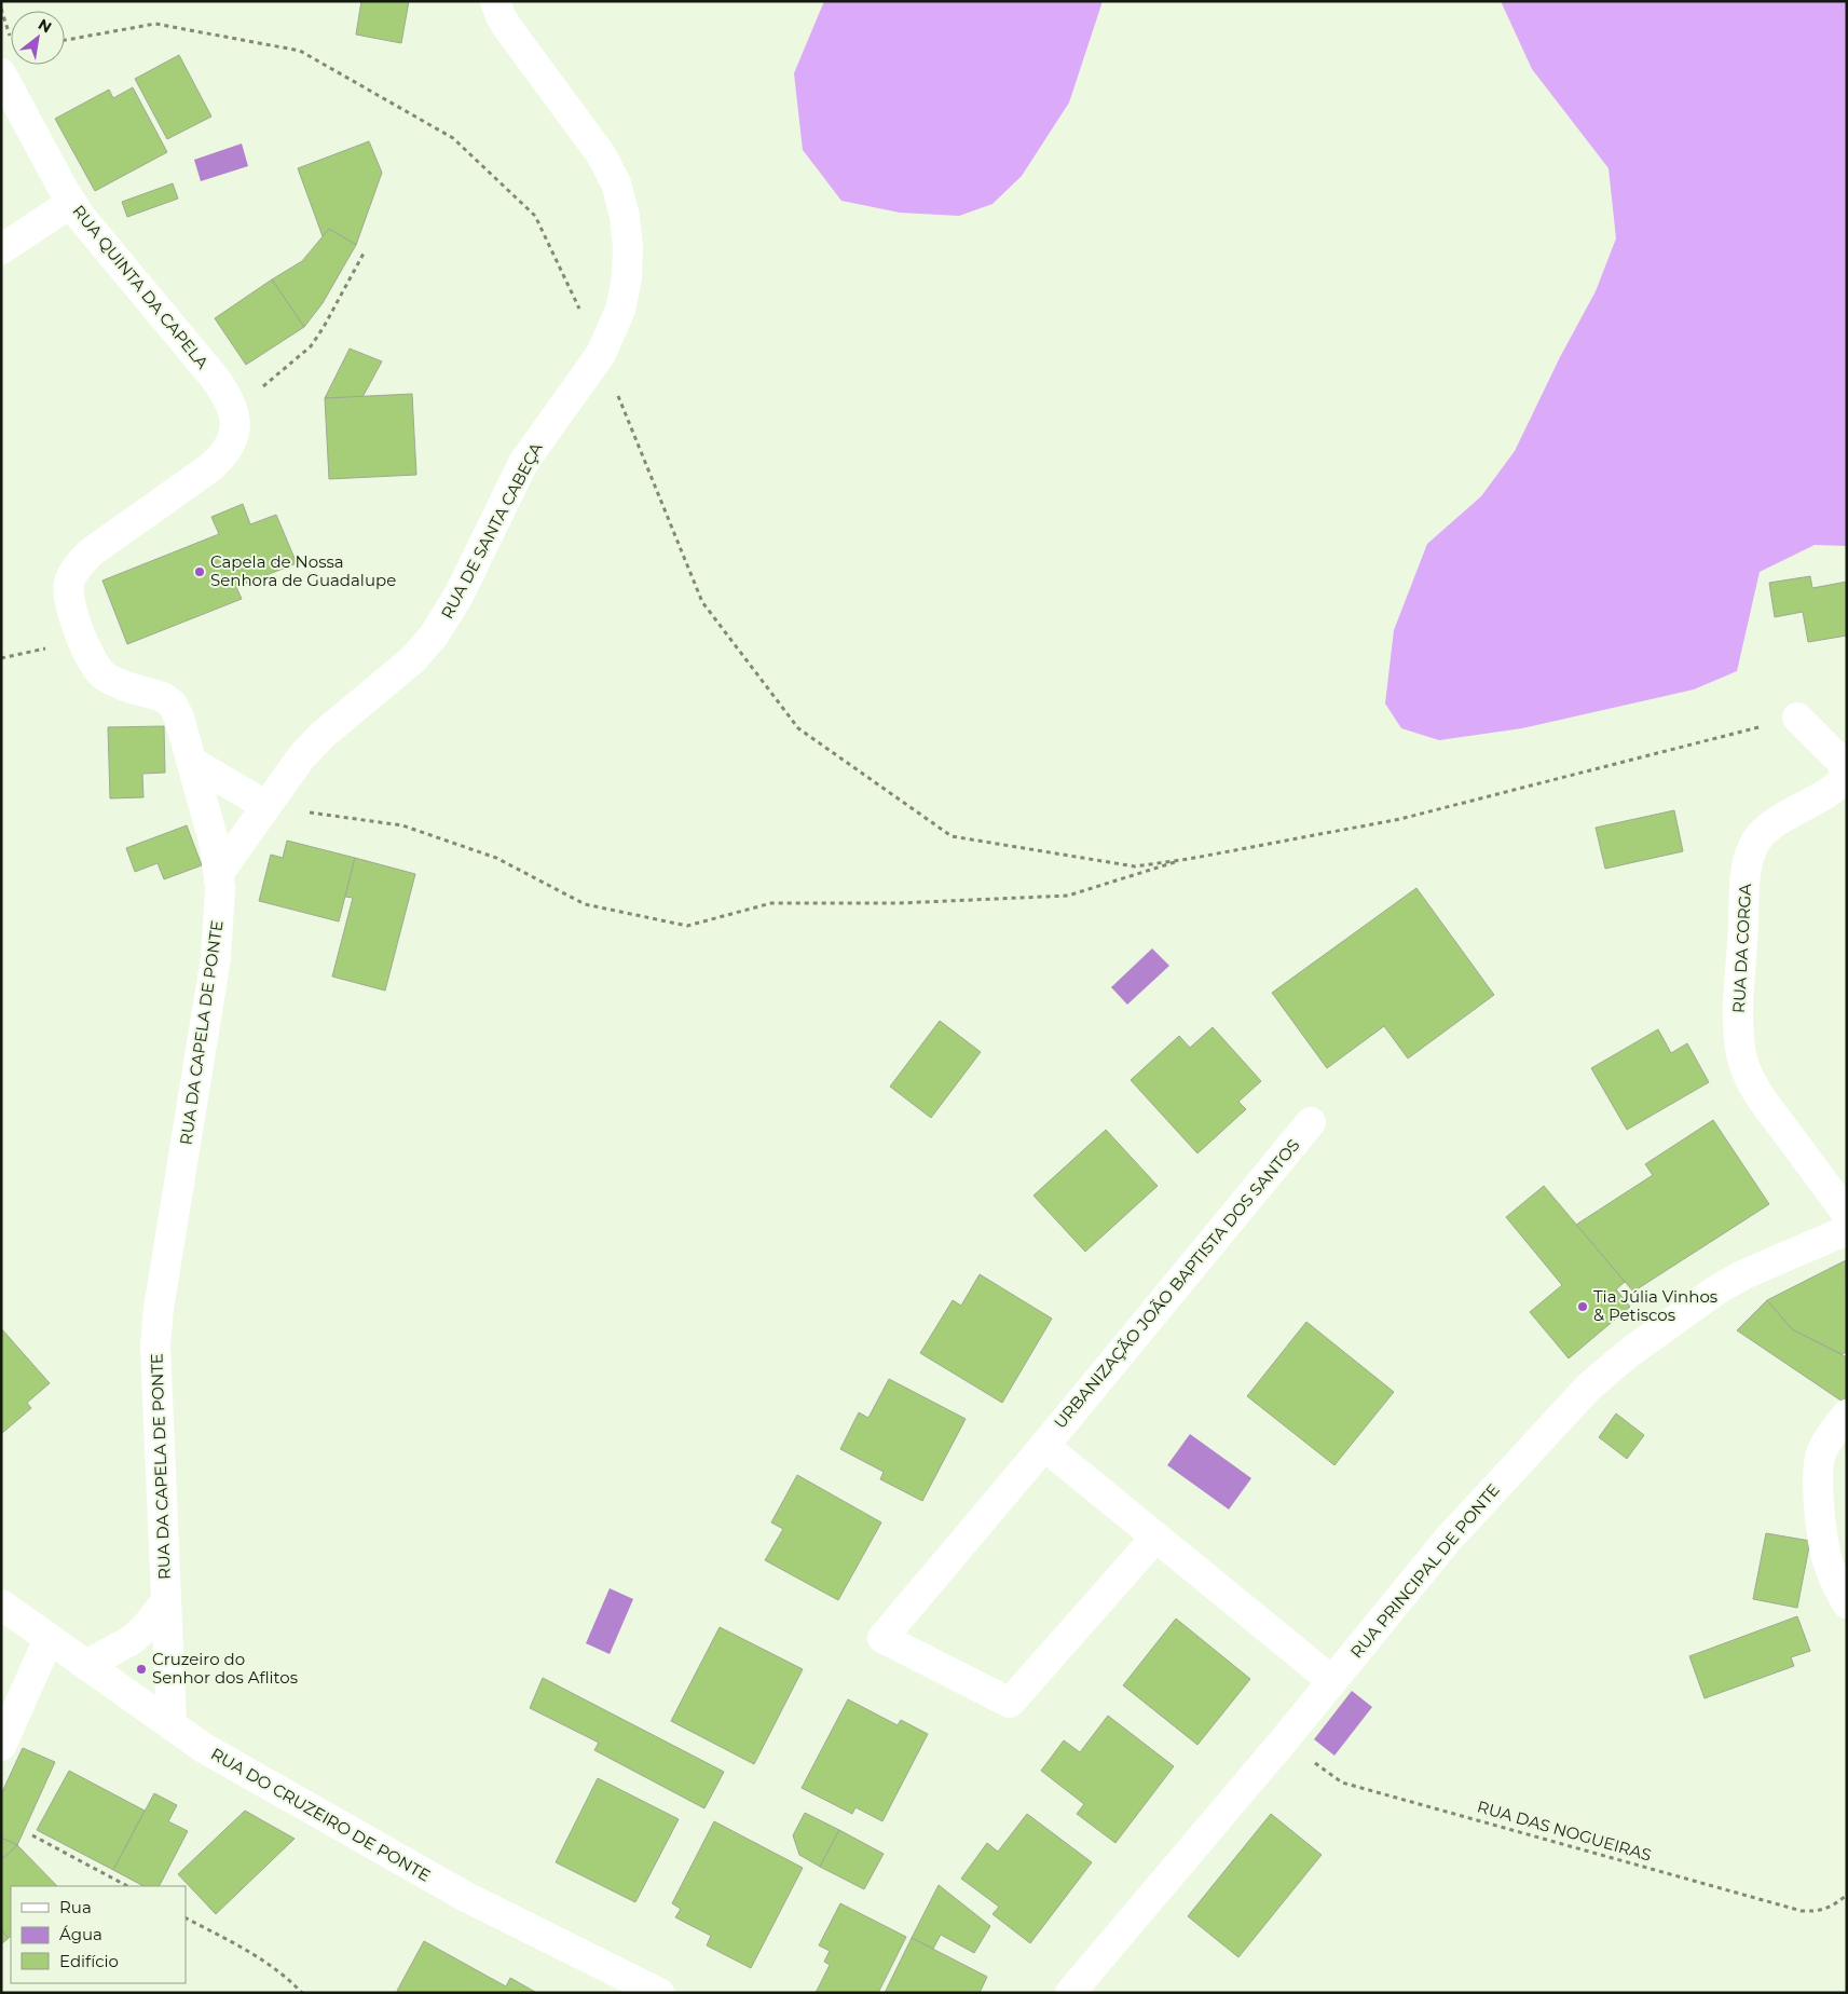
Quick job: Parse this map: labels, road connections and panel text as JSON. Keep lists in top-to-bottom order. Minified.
{"streets":{"street":["RUA QUINTA DA CAPELA","RUA DE SANTA CABEÇA","RUA DA CORGA","RUA DA CAPELA DE PONTE","URBANIZAÇÃO JOÃO BAPTISTA DOS SANTOS","RUA PRINCIPAL DE PONTE","RUA DO CRUZEIRO DE PONTE"],"path":["RUA DAS NOGUEIRAS"]},"crossings":[["RUA QUINTA DA CAPELA","RUA DA CAPELA DE PONTE"],["RUA DE SANTA CABEÇA","RUA DA CAPELA DE PONTE"],["RUA DA CAPELA DE PONTE","RUA DO CRUZEIRO DE PONTE"],["URBANIZAÇÃO JOÃO BAPTISTA DOS SANTOS","RUA PRINCIPAL DE PONTE"],["RUA PRINCIPAL DE PONTE","RUA DAS NOGUEIRAS"]],"places":["Capela de Nossa Senhora de Guadalupe","Tia Júlia Vinhos & Petiscos","Cruzeiro do Senhor dos Aflitos"],"legend":["Rua","Água","Edifício"],"north":"top right"}
